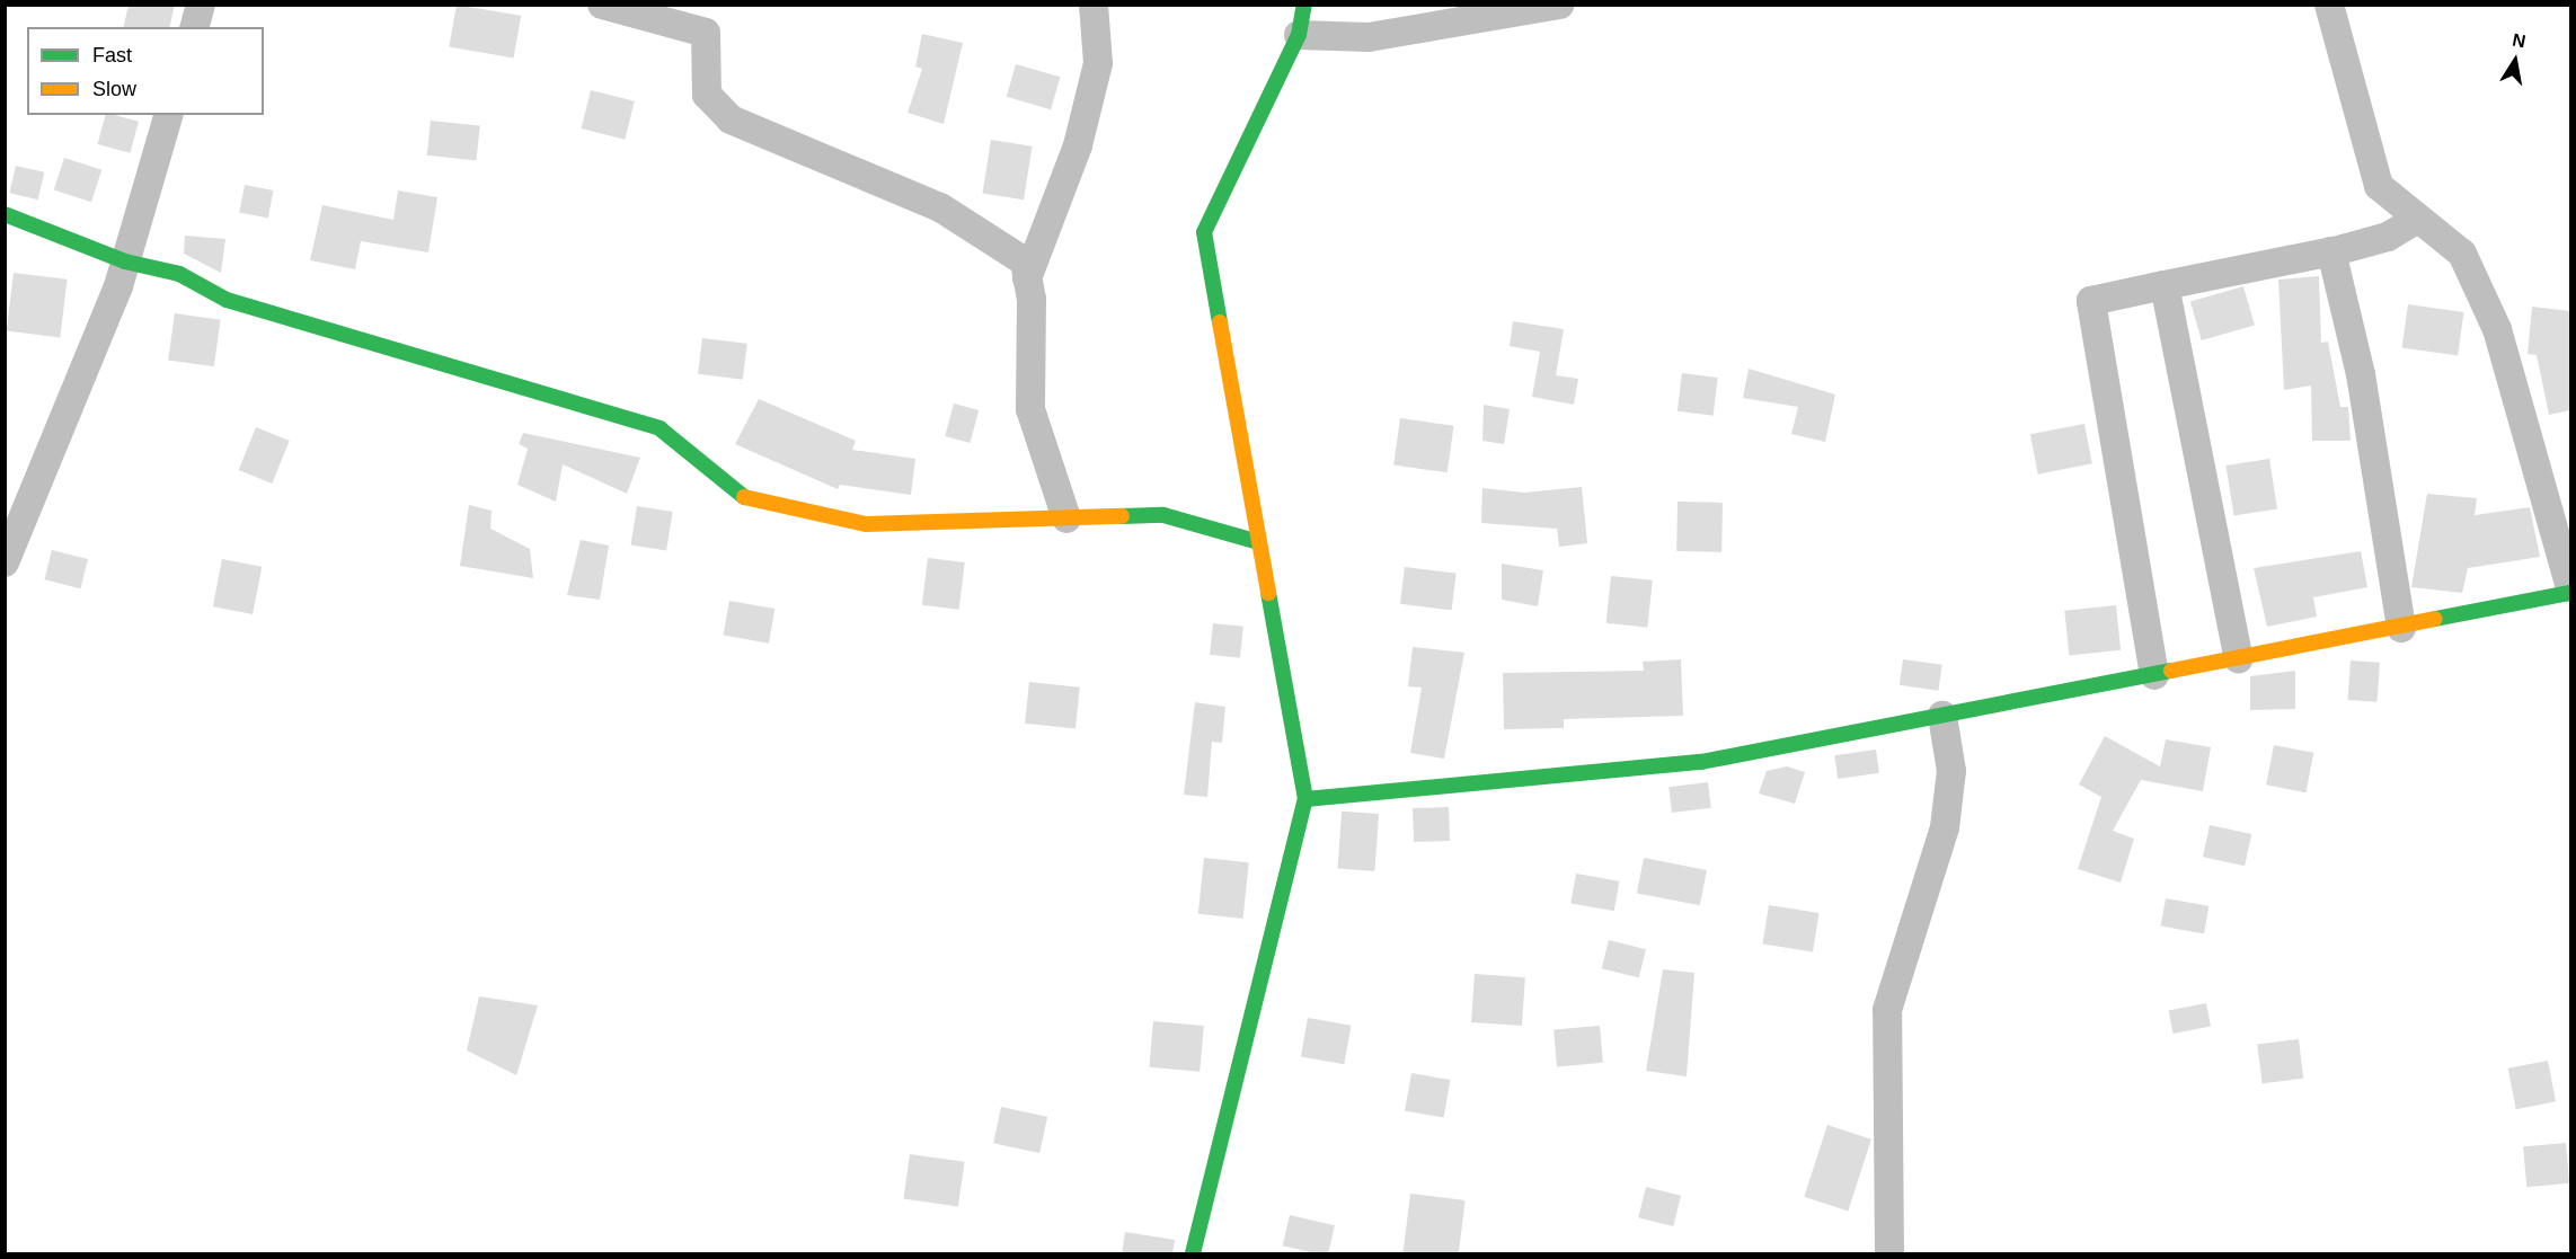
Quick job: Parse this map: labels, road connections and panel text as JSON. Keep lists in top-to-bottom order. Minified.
{"legend":["Fast","Slow"],"north":"top"}
